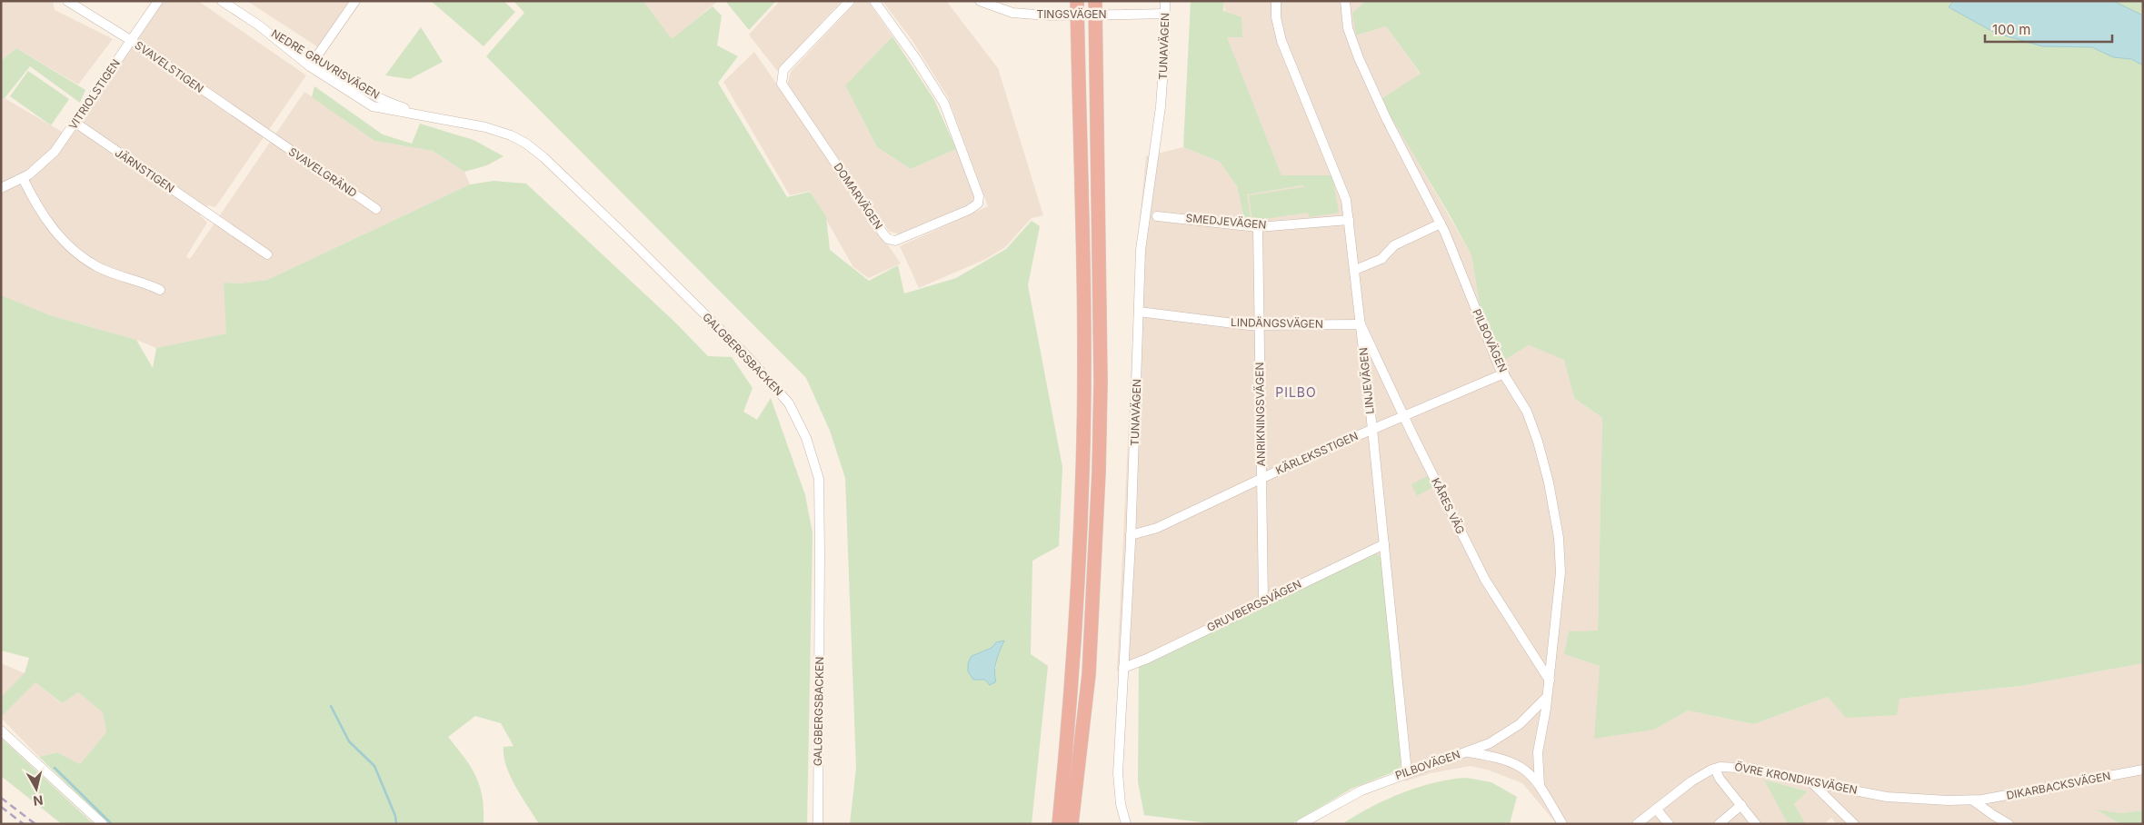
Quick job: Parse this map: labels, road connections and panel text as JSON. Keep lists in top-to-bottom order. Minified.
{"streets":{"street":["TINGSVÄGEN","TUNAVÄGEN","NEDRE GRUVRISVÄGEN","SVAVELSTIGEN","VITRIOLSTIGEN","JÄRNSTIGEN","SVAVELGRÄND","DOMARVÄGEN","SMEDJEVÄGEN","LINDÄNGSVÄGEN","PILBOVÄGEN","GALGBERGSBACKEN","LINJEVÄGEN","ANRIKNINGSVÄGEN","KÄRLEKSSTIGEN","KÅRES VÄG","GRUVBERGSVÄGEN","ÖVRE KRONDIKSVÄGEN","DIKARBACKSVÄGEN"]},"crossings":[["TINGSVÄGEN","TUNAVÄGEN"],["TUNAVÄGEN","LINDÄNGSVÄGEN"],["TUNAVÄGEN","KÄRLEKSSTIGEN"],["TUNAVÄGEN","GRUVBERGSVÄGEN"],["NEDRE GRUVRISVÄGEN","GALGBERGSBACKEN"],["SVAVELSTIGEN","VITRIOLSTIGEN"],["SVAVELSTIGEN","SVAVELGRÄND"],["VITRIOLSTIGEN","JÄRNSTIGEN"],["SMEDJEVÄGEN","LINJEVÄGEN"],["SMEDJEVÄGEN","ANRIKNINGSVÄGEN"],["LINDÄNGSVÄGEN","LINJEVÄGEN"],["LINDÄNGSVÄGEN","ANRIKNINGSVÄGEN"],["LINDÄNGSVÄGEN","KÅRES VÄG"],["PILBOVÄGEN","LINJEVÄGEN"],["PILBOVÄGEN","KÄRLEKSSTIGEN"],["PILBOVÄGEN","KÅRES VÄG"],["LINJEVÄGEN","KÄRLEKSSTIGEN"],["LINJEVÄGEN","KÅRES VÄG"],["LINJEVÄGEN","GRUVBERGSVÄGEN"],["ANRIKNINGSVÄGEN","KÄRLEKSSTIGEN"],["ANRIKNINGSVÄGEN","GRUVBERGSVÄGEN"],["KÄRLEKSSTIGEN","KÅRES VÄG"],["ÖVRE KRONDIKSVÄGEN","DIKARBACKSVÄGEN"]],"districts":["PILBO"],"scale_bar":"100 m","north":"bottom"}
